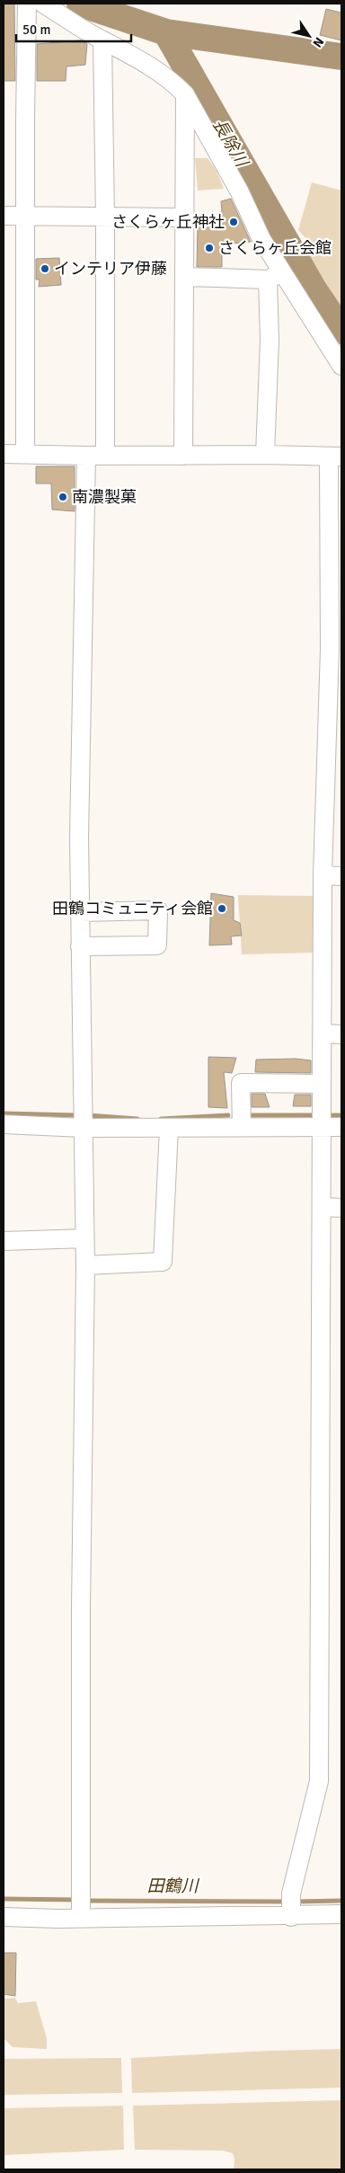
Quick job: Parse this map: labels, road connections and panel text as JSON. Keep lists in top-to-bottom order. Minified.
{"water":["長除川","田鶴川"],"places":["さくらヶ丘神社","さくらヶ丘会館","インテリア伊藤","南濃製菓","田鶴コミュニティ会館"],"scale_bar":"50 m","north":"bottom right"}
